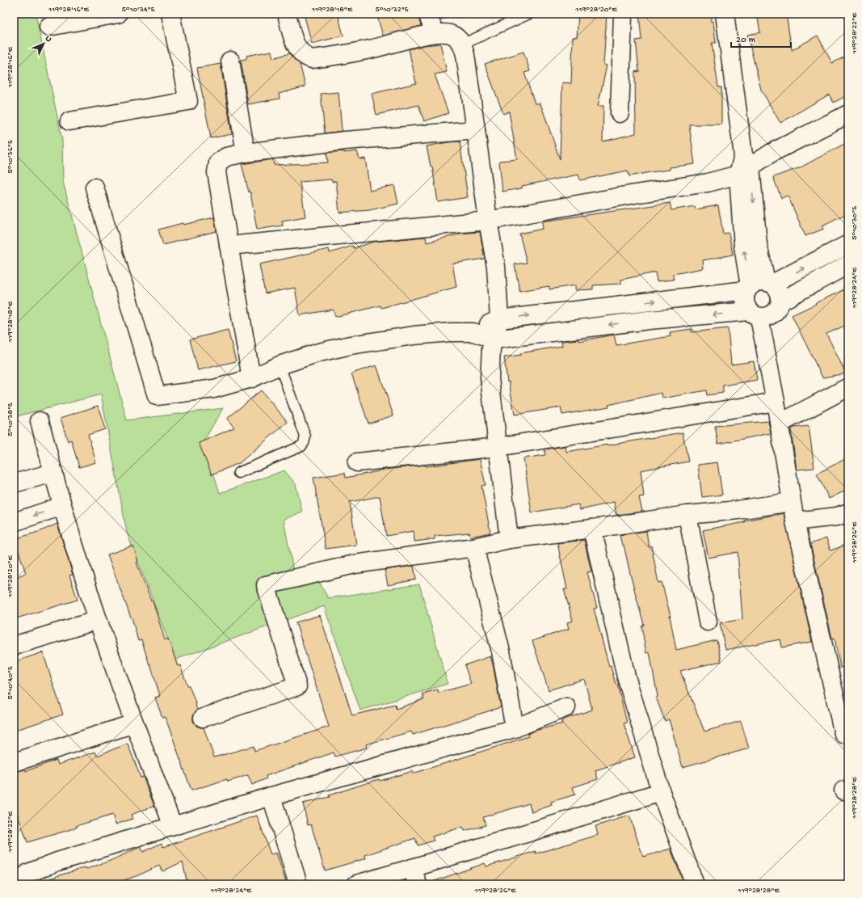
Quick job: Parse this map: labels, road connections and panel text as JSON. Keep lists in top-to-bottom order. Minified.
{"scale_bar":"20 m","north":"top right","coordinates":["119°28'16\"E","5°10'34\"S","119°28'18\"E","5°10'32\"S","119°28'20\"E","119°28'22\"E","5°10'36\"S","5°10'30\"S","119°28'24\"E","5°10'38\"S","119°28'26\"E","5°10'40\"S","119°28'28\"E"]}
